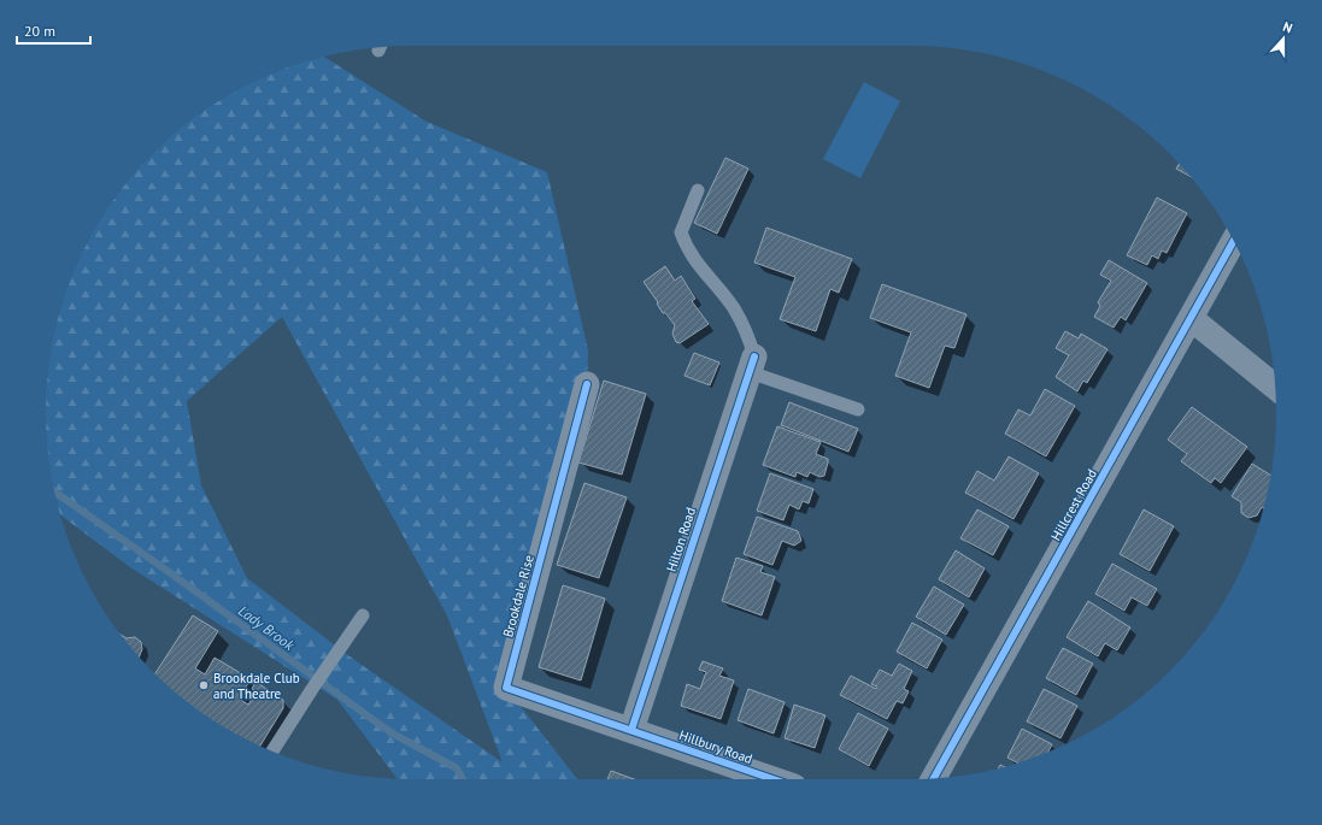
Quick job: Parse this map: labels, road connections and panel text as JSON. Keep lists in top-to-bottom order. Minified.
{"streets":{"street":["Hillcrest Road","Hilton Road","Brookdale Rise","Hillbury Road"]},"crossings":[["Hilton Road","Brookdale Rise"],["Hilton Road","Hillbury Road"],["Brookdale Rise","Hillbury Road"]],"water":["Lady Brook"],"places":["Brookdale Club and Theatre"],"scale_bar":"20 m","north":"top"}
